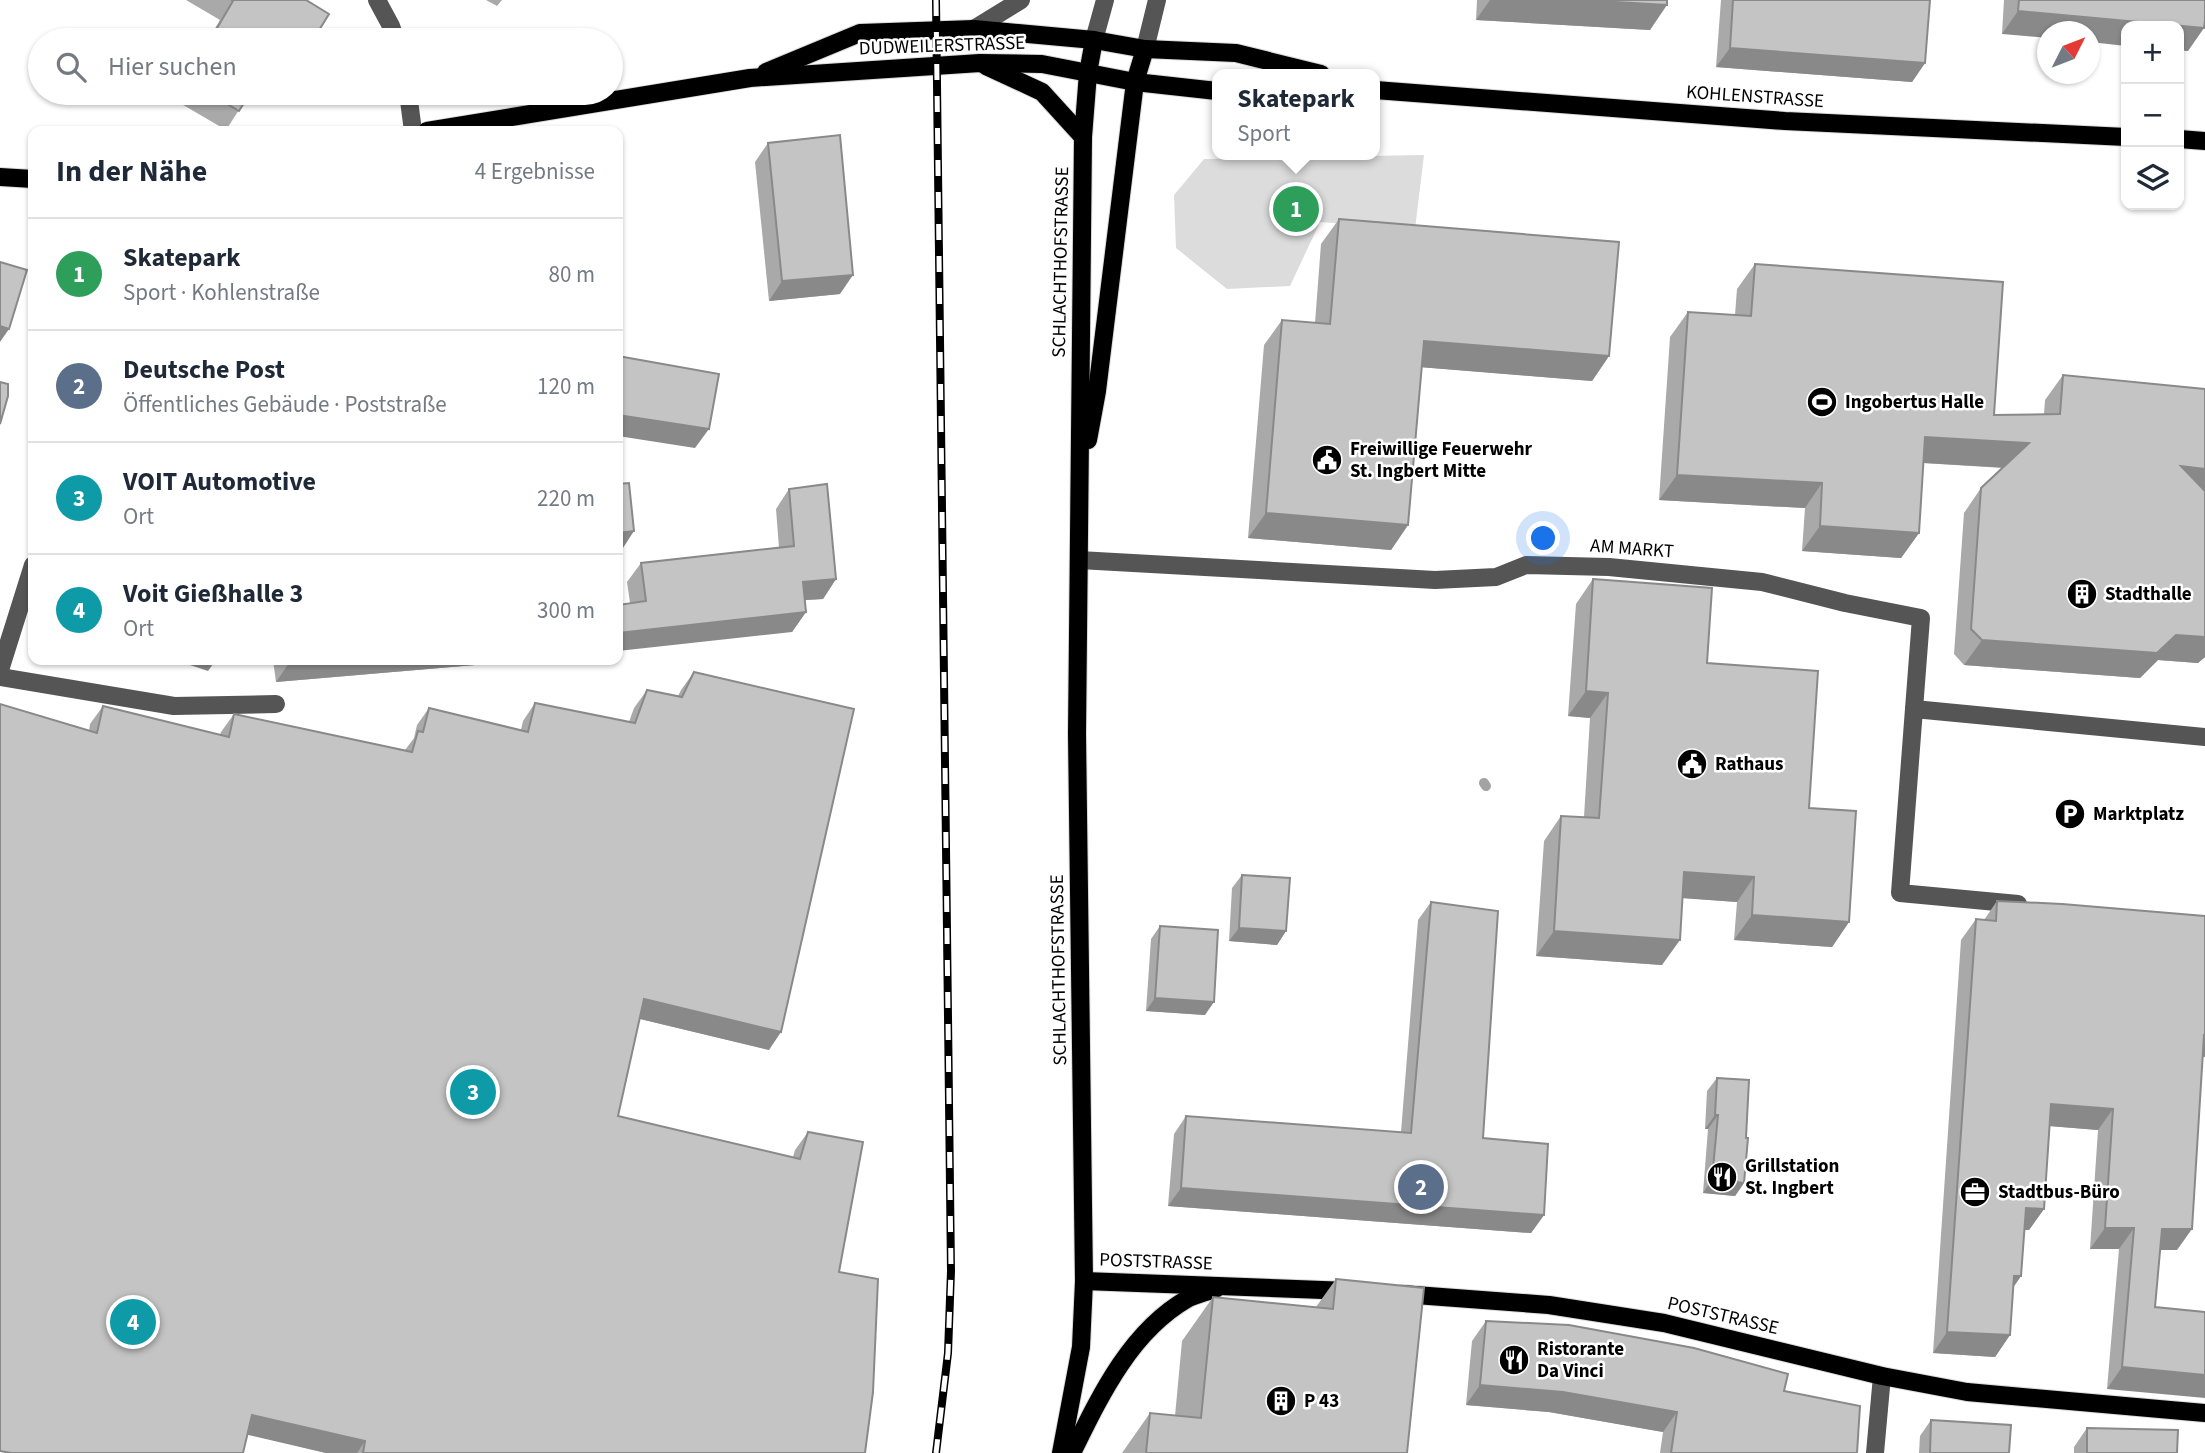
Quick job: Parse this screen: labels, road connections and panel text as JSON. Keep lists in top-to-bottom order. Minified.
{"streets":{"main road":["DUDWEILERSTRASSE","KOHLENSTRASSE","SCHLACHTHOFSTRASSE","POSTSTRASSE"],"street":["AM MARKT"]},"crossings":[["DUDWEILERSTRASSE","SCHLACHTHOFSTRASSE"],["SCHLACHTHOFSTRASSE","AM MARKT"],["SCHLACHTHOFSTRASSE","POSTSTRASSE"]],"places":{"sports":["Ingobertus Halle"],"public building":["Freiwillige Feuerwehr St. Ingbert Mitte","Rathaus"],"building":["Stadthalle","P 43"],"parking":["Marktplatz"],"restaurant":["Grillstation St. Ingbert","Ristorante Da Vinci"],"office":["Stadtbus-Büro"]},"north":"top right","page":{"map_buttons":["+","−"],"search":"Hier suchen","popup":["Skatepark","Sport"],"heading":["In der Nähe","4 Ergebnisse"],"pins":["1","3","2","4"],"list":[{"mark":"1","name":"Skatepark","note":"Sport · Kohlenstraße","value":"80 m"},{"mark":"2","name":"Deutsche Post","note":"Öffentliches Gebäude · Poststraße","value":"120 m"},{"mark":"3","name":"VOIT Automotive","note":"Ort","value":"220 m"},{"mark":"4","name":"Voit Gießhalle 3","note":"Ort","value":"300 m"}]}}
